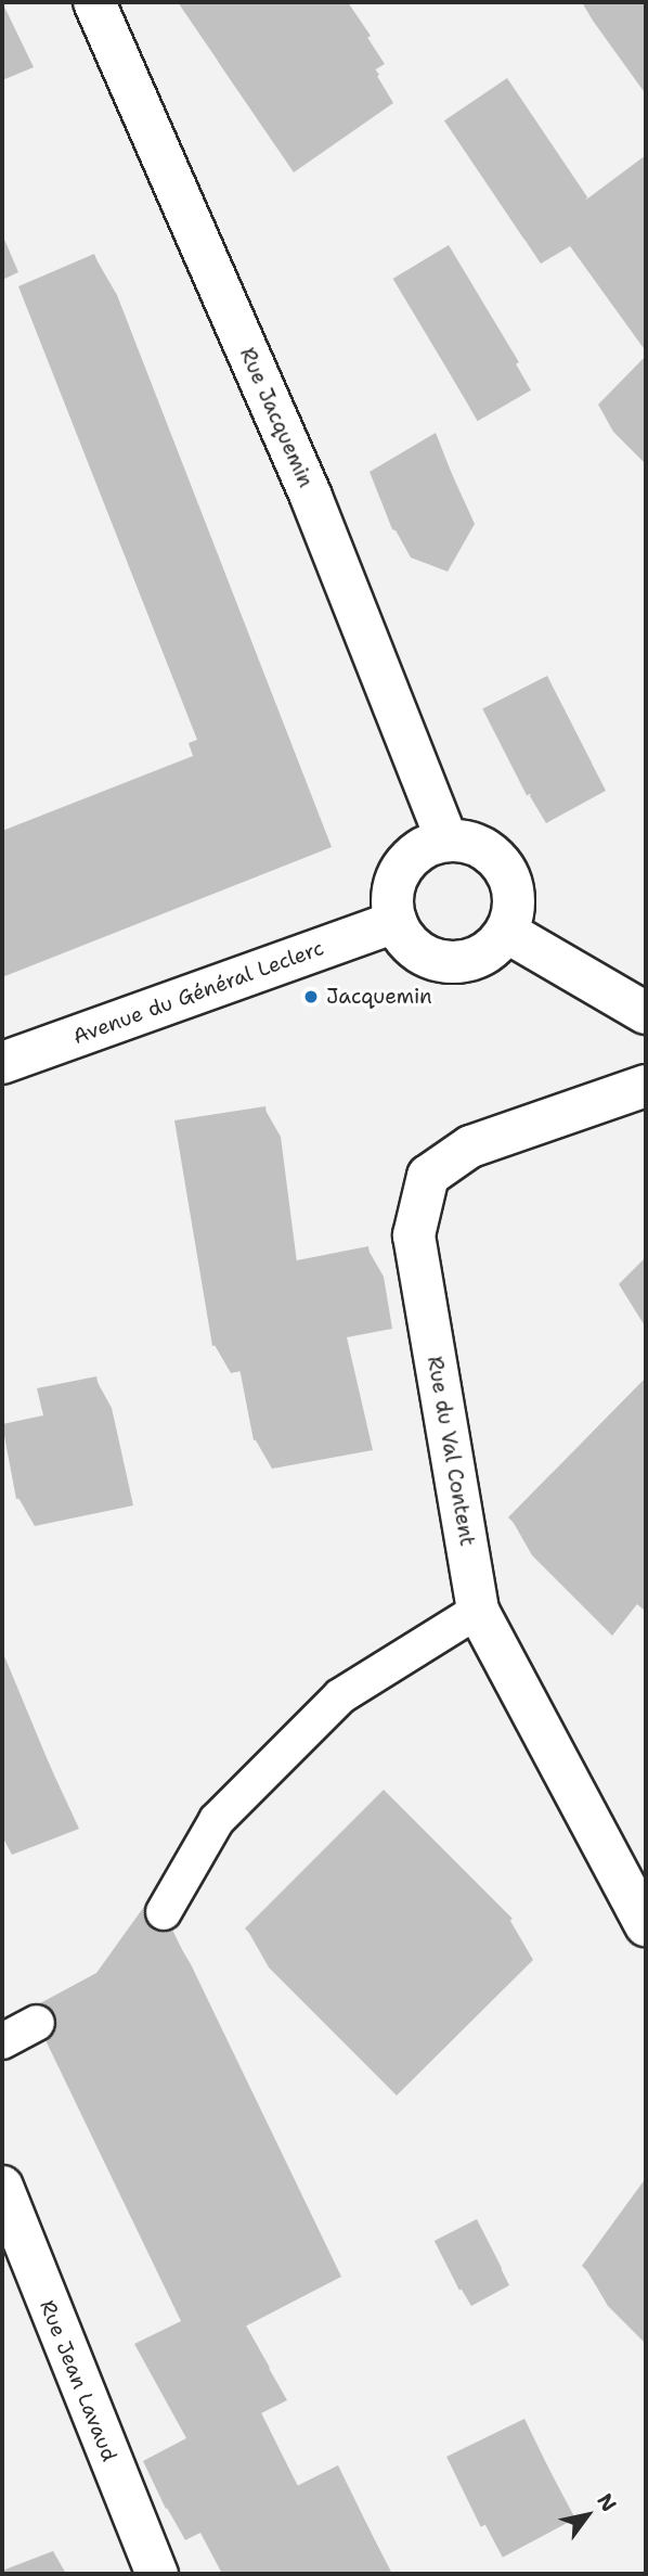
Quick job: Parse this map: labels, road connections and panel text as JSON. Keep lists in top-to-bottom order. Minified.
{"streets":{"street":["Rue Jacquemin","Avenue du Général Leclerc","Rue du Val Content","Rue Jean Lavaud"]},"crossings":[["Rue Jacquemin","Avenue du Général Leclerc"]],"places":["Jacquemin"],"north":"top right"}
